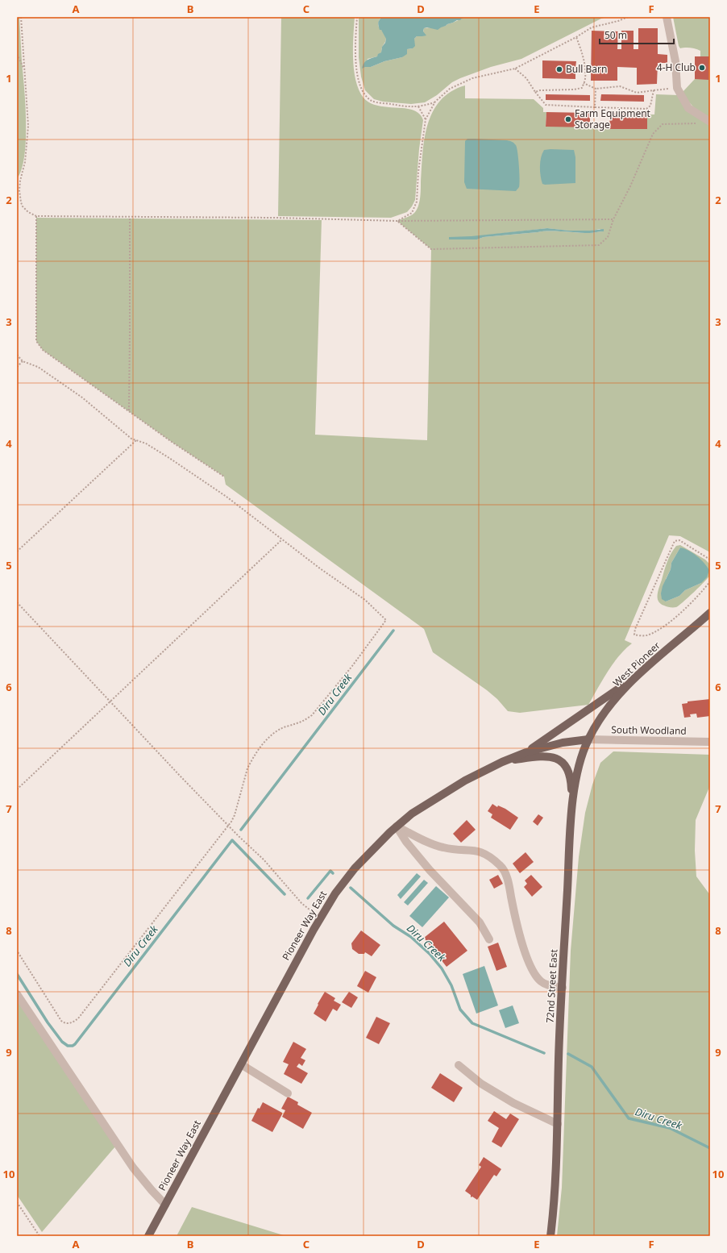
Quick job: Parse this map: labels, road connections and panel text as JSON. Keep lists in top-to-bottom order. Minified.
{"streets":{"main road":["West Pioneer","Pioneer Way East","72nd Street East"],"street":["South Woodland"]},"crossings":[["West Pioneer","South Woodland"],["West Pioneer","Pioneer Way East"],["West Pioneer","72nd Street East"],["South Woodland","Pioneer Way East"],["South Woodland","72nd Street East"],["Pioneer Way East","72nd Street East"]],"water":["Diru Creek"],"places":["4-H Club","Bull Barn","Farm Equipment Storage"],"scale_bar":"50 m","grid":{"columns":["A","B","C","D","E","F"],"rows":["1","2","3","4","5","6","7","8","9","10"]}}
